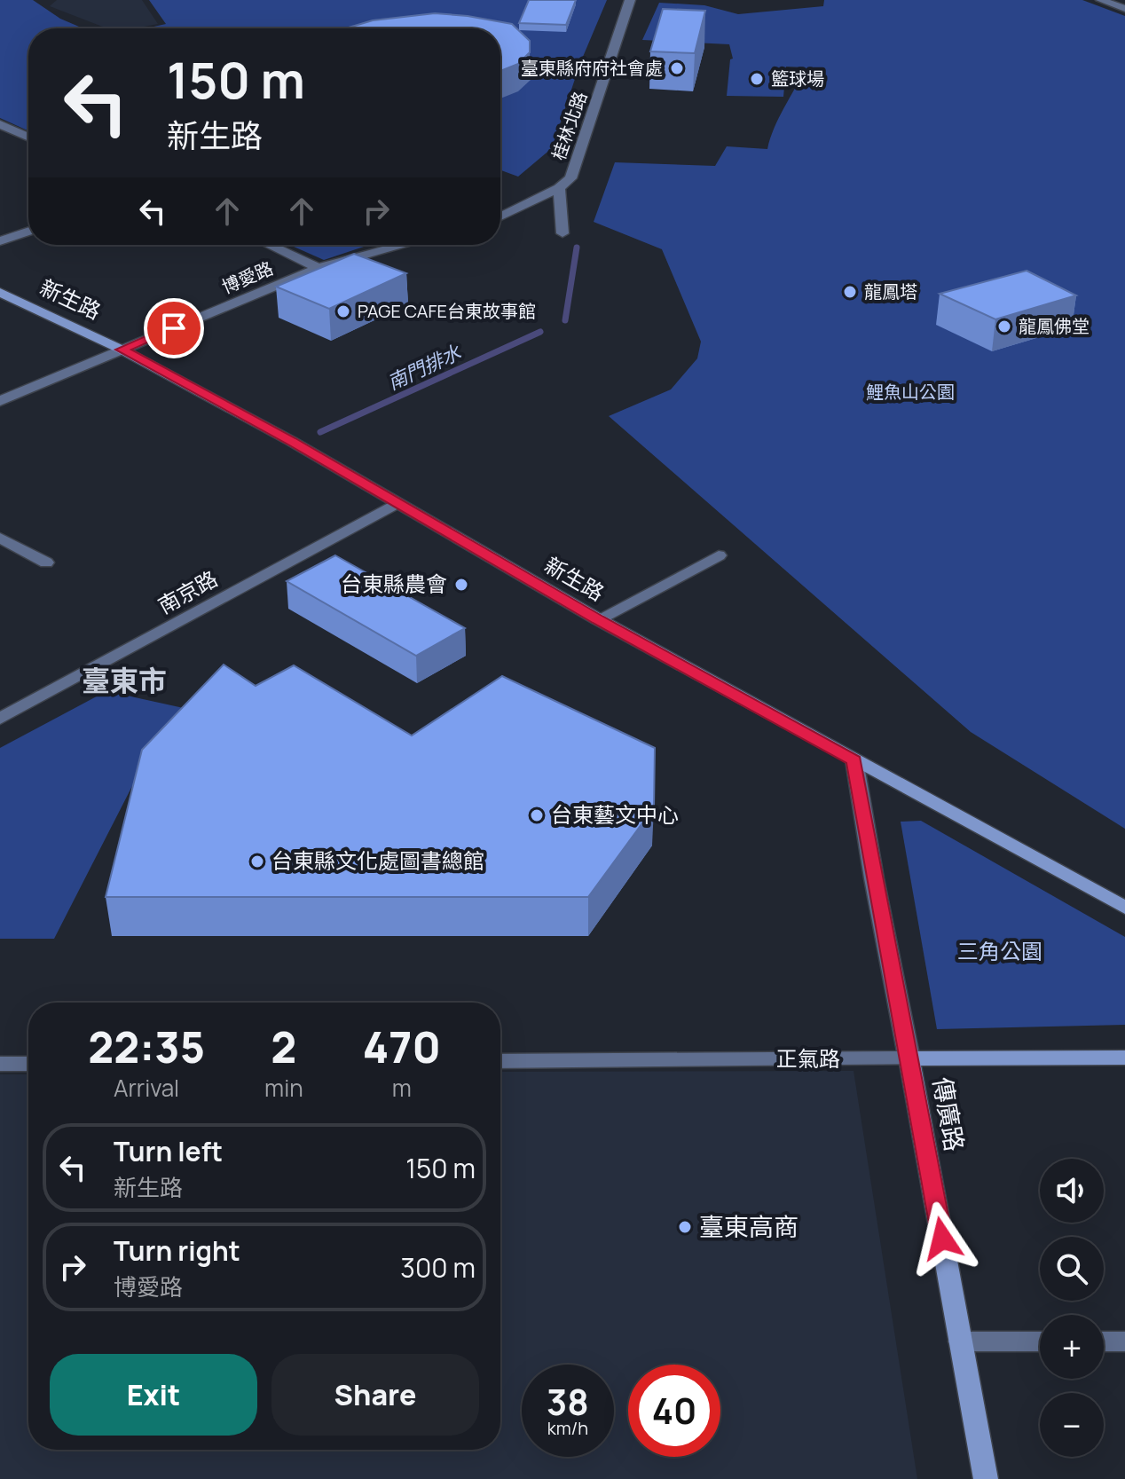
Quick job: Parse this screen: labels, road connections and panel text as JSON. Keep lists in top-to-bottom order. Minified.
{"streets":{"street":["桂林北路","博愛路","新生路","南京路","正氣路","傳廣路"]},"crossings":[["博愛路","新生路"],["新生路","南京路"],["新生路","傳廣路"],["正氣路","傳廣路"]],"districts":["臺東市"],"water":["南門排水"],"parks":["鯉魚山公園","三角公園"],"places":["臺東縣府府社會處","籃球場","龍鳳塔","PAGE CAFE台東故事館","龍鳳佛堂","台東縣農會","台東藝文中心","台東縣文化處圖書總館","臺東高商"],"page":{"turn":["150 m","新生路"],"eta":["22:35","Arrival","2","min","470","m"],"list":[{"name":"Turn left","note":"新生路","value":"150 m"},{"name":"Turn right","note":"博愛路","value":"300 m"}],"map_buttons":["+","−"],"buttons":["Exit","Share"],"speed":"38 km/h","limit":"40"}}
